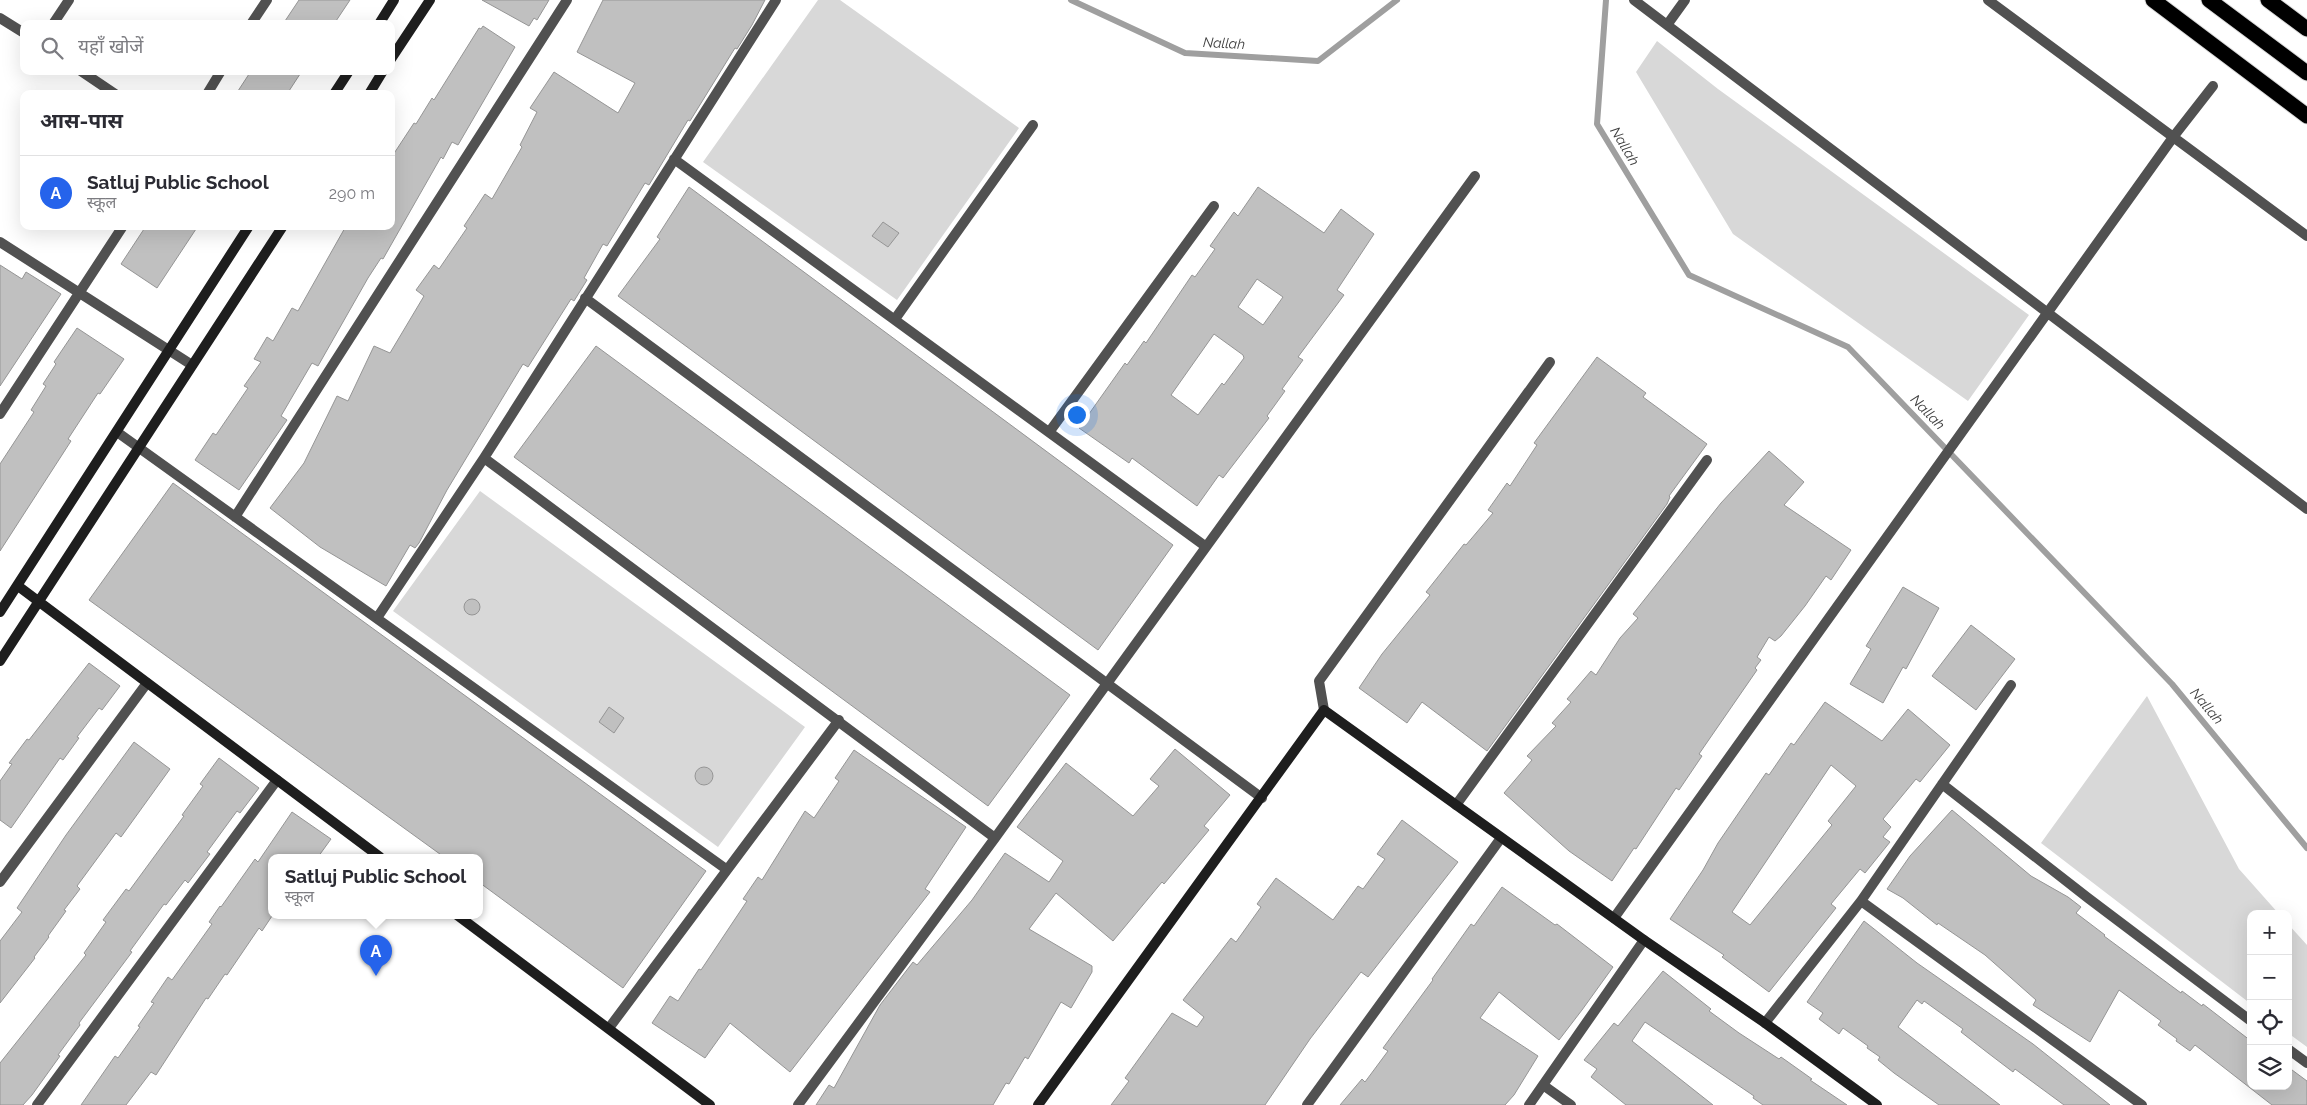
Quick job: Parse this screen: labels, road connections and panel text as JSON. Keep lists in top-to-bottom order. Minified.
{"water":["Nallah"],"page":{"search":"यहाँ खोजें","heading":"आस-पास","list":[{"mark":"A","name":"Satluj Public School","note":"स्कूल","value":"290 m"}],"popup":["Satluj Public School","स्कूल"],"map_buttons":["+","−"],"pins":"A"}}
